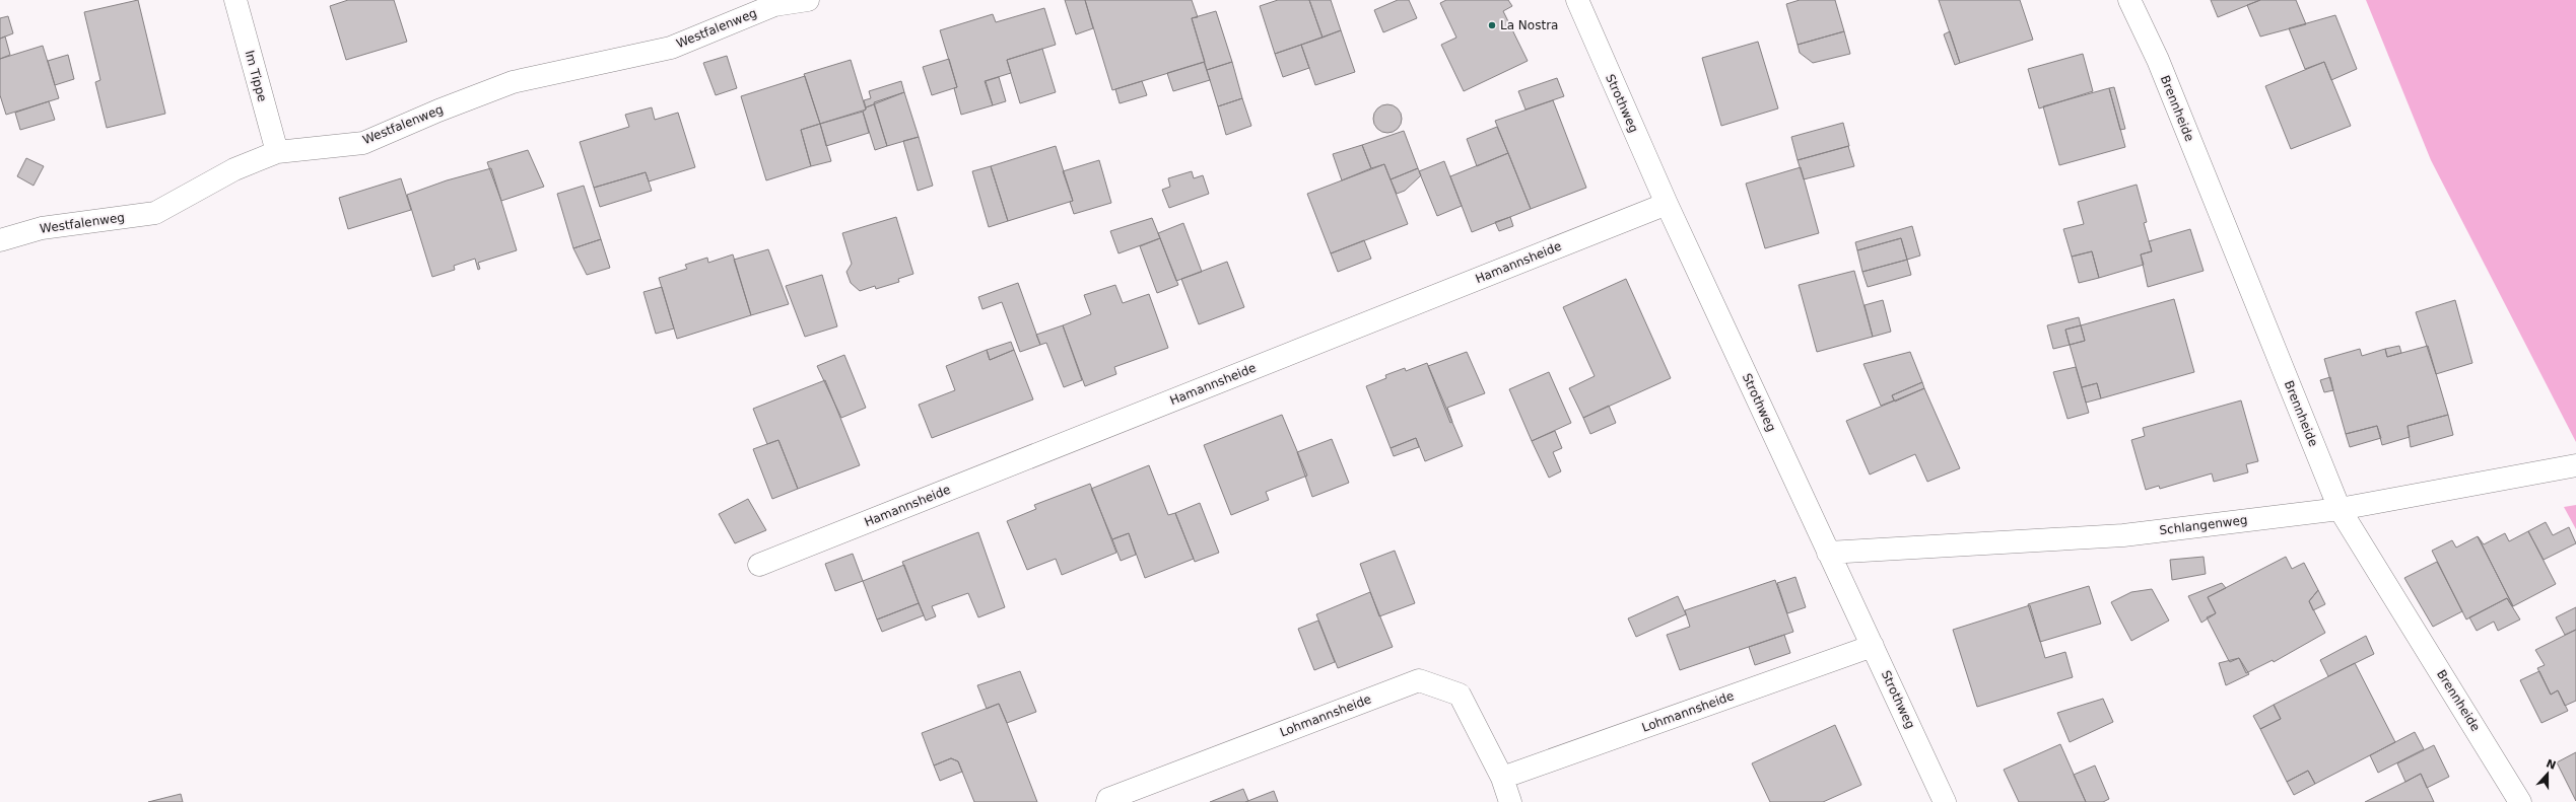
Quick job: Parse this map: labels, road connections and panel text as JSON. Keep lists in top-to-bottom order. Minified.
{"streets":{"street":["Westfalenweg","Im Tippe","Strothweg","Brennheide","Hamannsheide","Schlangenweg","Lohmannsheide"]},"crossings":[["Westfalenweg","Im Tippe"],["Strothweg","Hamannsheide"],["Strothweg","Schlangenweg"],["Strothweg","Lohmannsheide"],["Brennheide","Schlangenweg"]],"places":["La Nostra"],"north":"top"}
